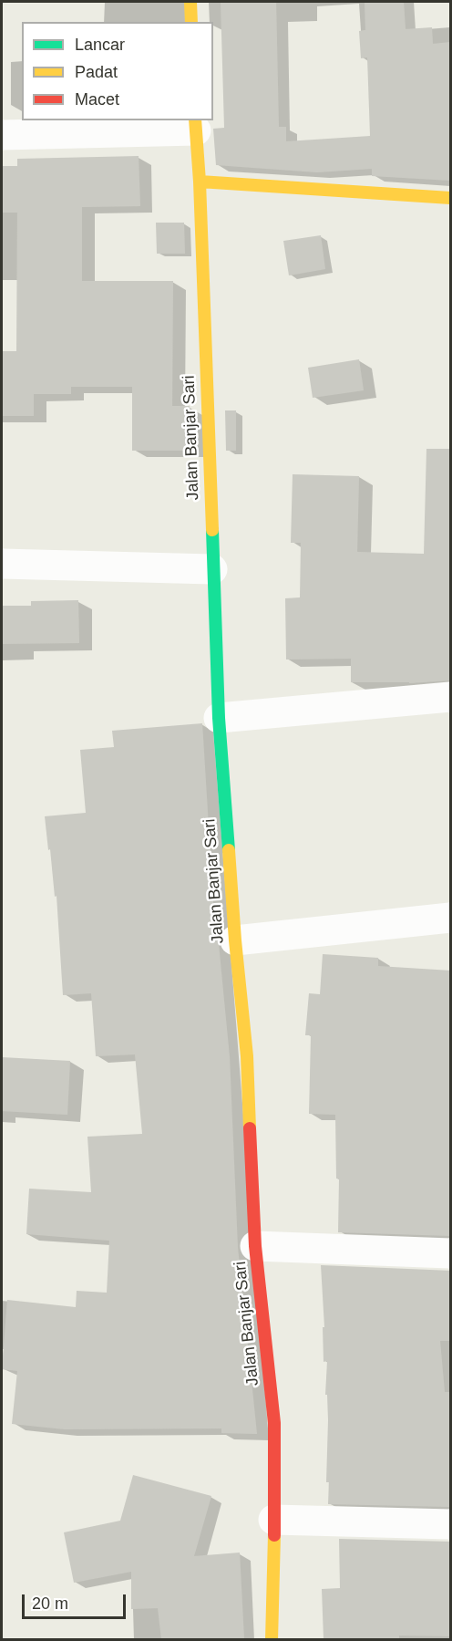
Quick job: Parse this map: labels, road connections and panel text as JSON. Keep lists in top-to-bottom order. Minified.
{"streets":{"street":["Jalan Banjar Sari"]},"legend":["Lancar","Padat","Macet"],"scale_bar":"20 m"}
